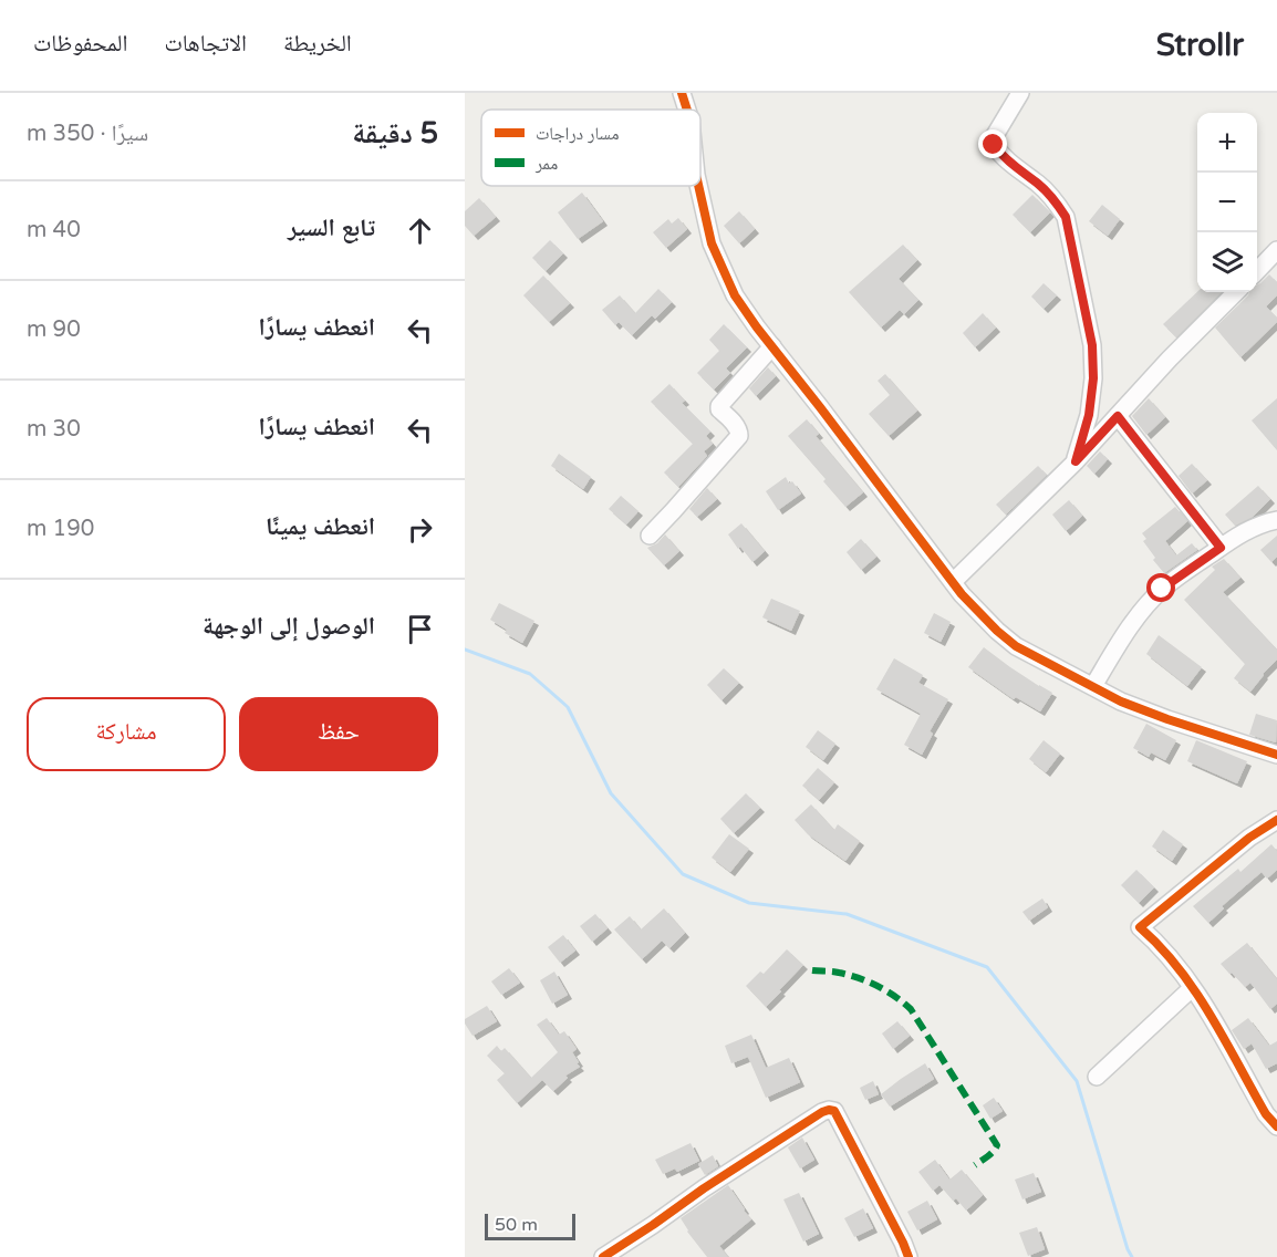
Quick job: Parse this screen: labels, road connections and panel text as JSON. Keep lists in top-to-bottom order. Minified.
{"legend":["مسار دراجات","ممر"],"scale_bar":"50 m","page":{"header":"Strollr","nav":["الخريطة","الاتجاهات","المحفوظات"],"heading":["5 دقيقة","سيرًا · 350 m"],"map_buttons":["+","−"],"list":[["تابع السير","40 m"],["انعطف يسارًا","90 m"],["انعطف يسارًا","30 m"],["انعطف يمينًا","190 m"],"الوصول إلى الوجهة"],"buttons":["حفظ","مشاركة"],"scale":"50 m"}}
